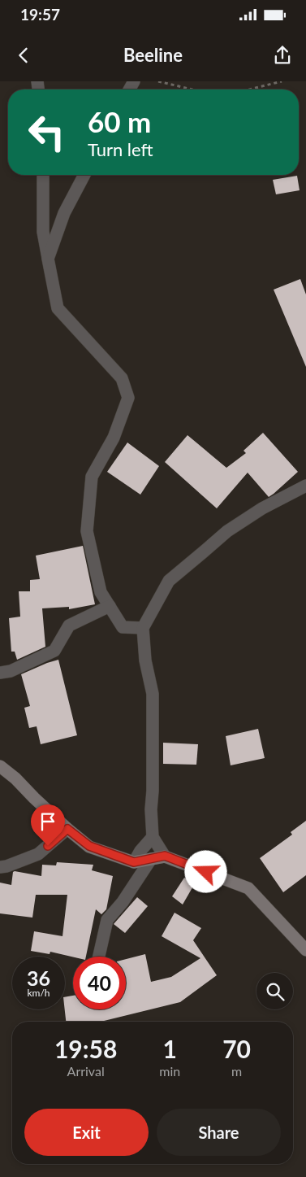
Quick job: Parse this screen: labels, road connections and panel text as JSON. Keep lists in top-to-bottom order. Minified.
{"page":{"status":"19:57","header":"Beeline","turn":["60 m","Turn left"],"speed":"36 km/h","limit":"40","eta":["19:58","Arrival","1","min","70","m"],"buttons":["Exit","Share"]}}
